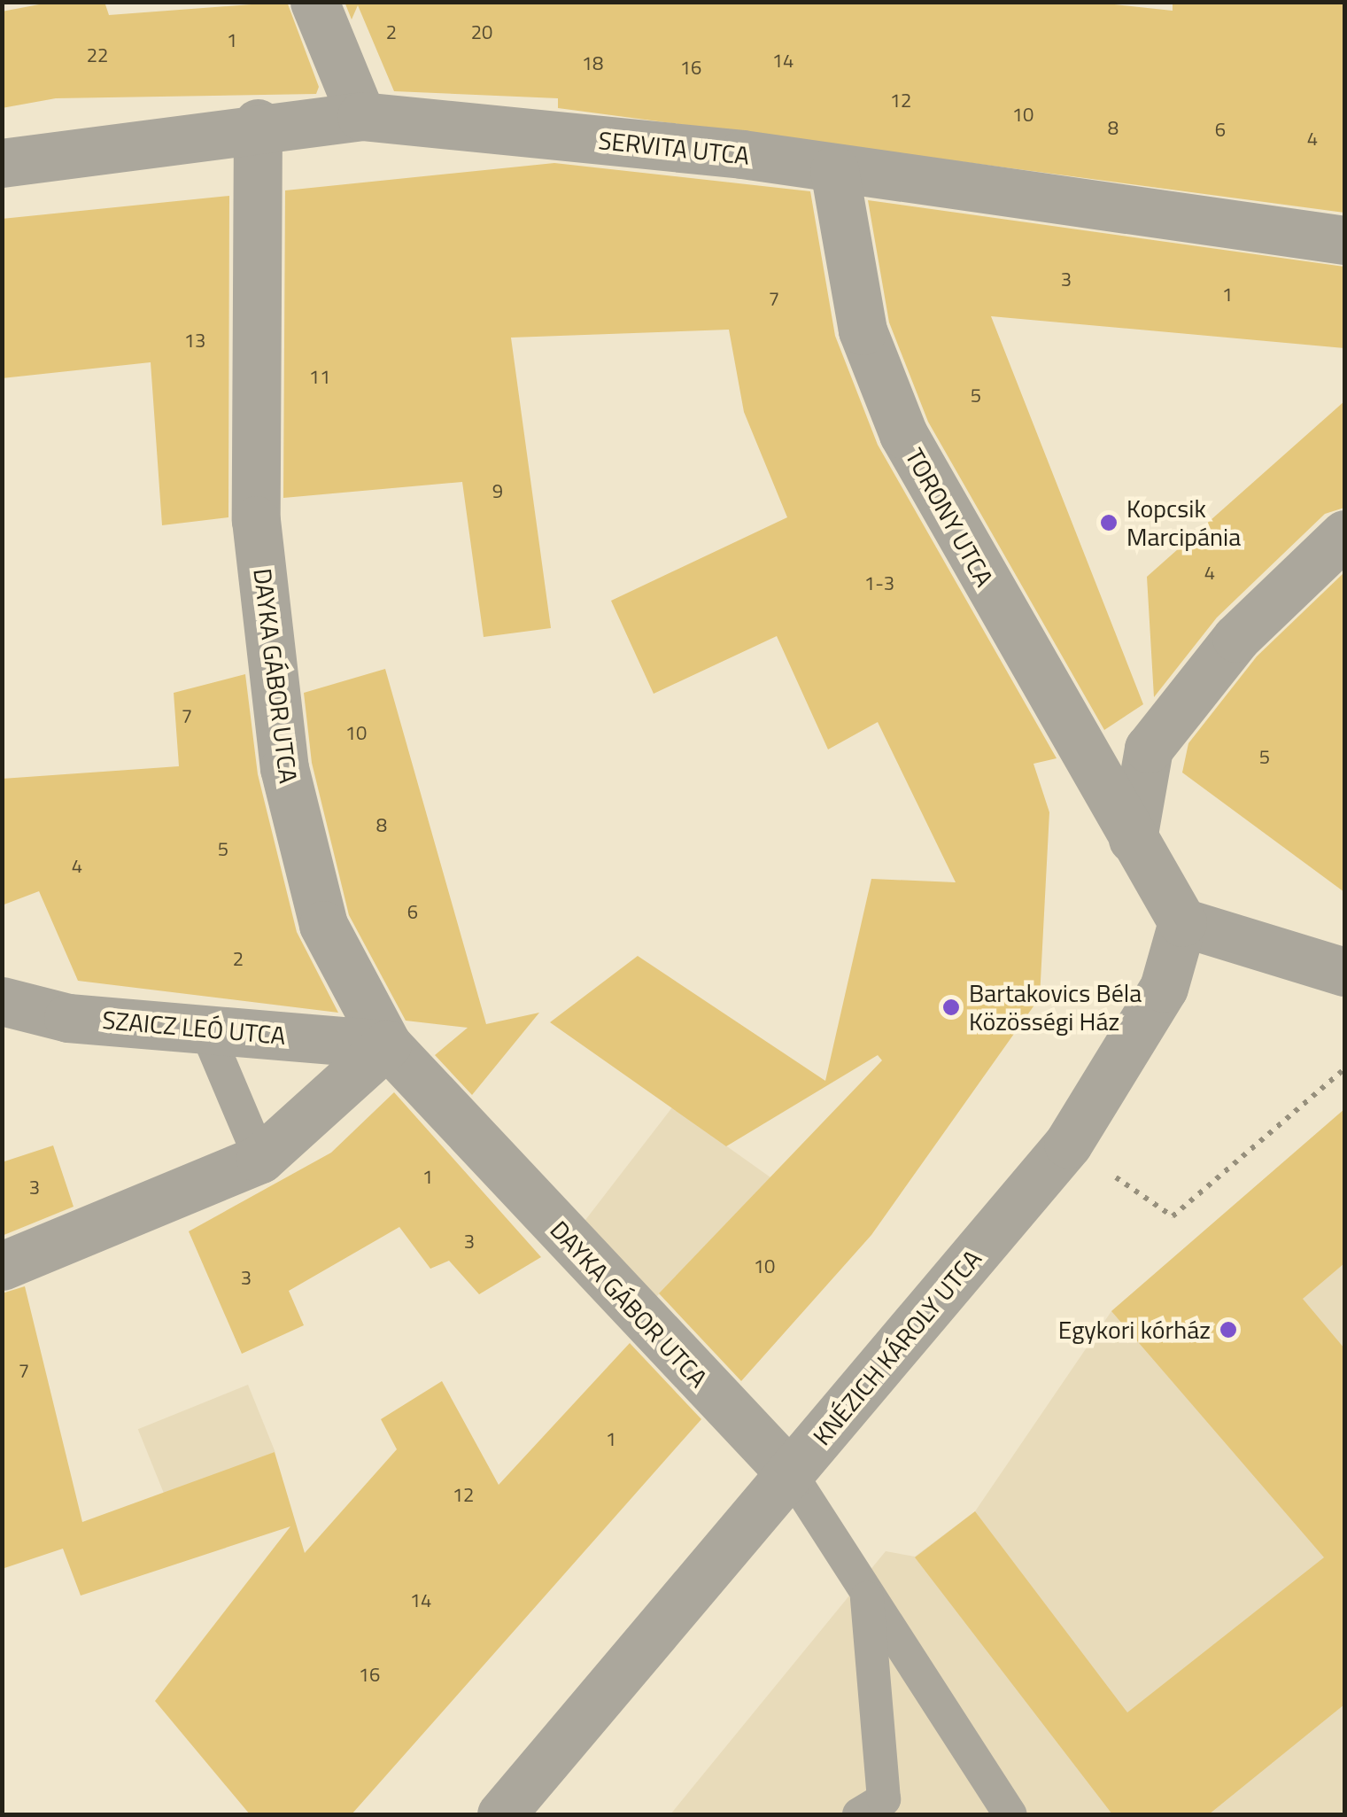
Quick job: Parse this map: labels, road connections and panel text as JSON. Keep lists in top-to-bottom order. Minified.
{"streets":{"street":["SERVITA UTCA","TORONY UTCA","DAYKA GÁBOR UTCA","SZAICZ LEÓ UTCA","KNÉZICH KÁROLY UTCA"]},"crossings":[["SERVITA UTCA","TORONY UTCA"],["SERVITA UTCA","DAYKA GÁBOR UTCA"],["DAYKA GÁBOR UTCA","SZAICZ LEÓ UTCA"],["DAYKA GÁBOR UTCA","KNÉZICH KÁROLY UTCA"]],"places":["Kopcsik Marcipánia","Bartakovics Béla Közösségi Ház","Egykori kórház"],"house_numbers":["2","20","1","22","14","18","16","12","10","8","6","4","3","1","7","13","11","5","9","4","1-3","7","10","5","8","5","4","6","2","1","3","3","10","3","7","1","12","14","16"]}
